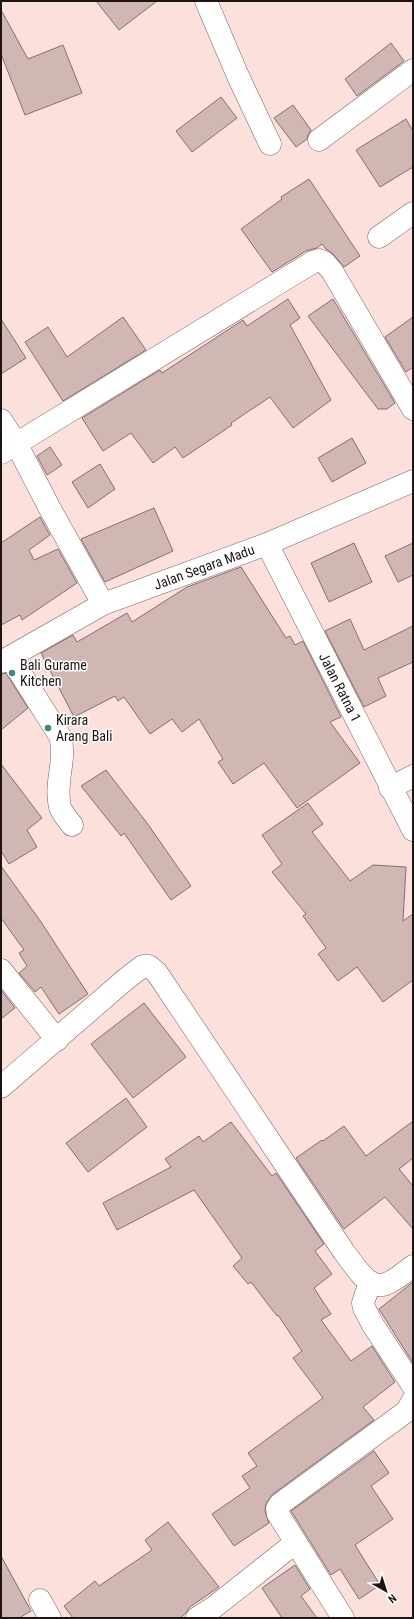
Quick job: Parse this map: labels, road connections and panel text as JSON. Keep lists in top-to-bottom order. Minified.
{"streets":{"street":["Jalan Segara Madu","Jalan Ratna 1"]},"crossings":[["Jalan Segara Madu","Jalan Ratna 1"]],"places":["Bali Gurame Kitchen","Kirara Arang Bali"],"north":"bottom right"}
